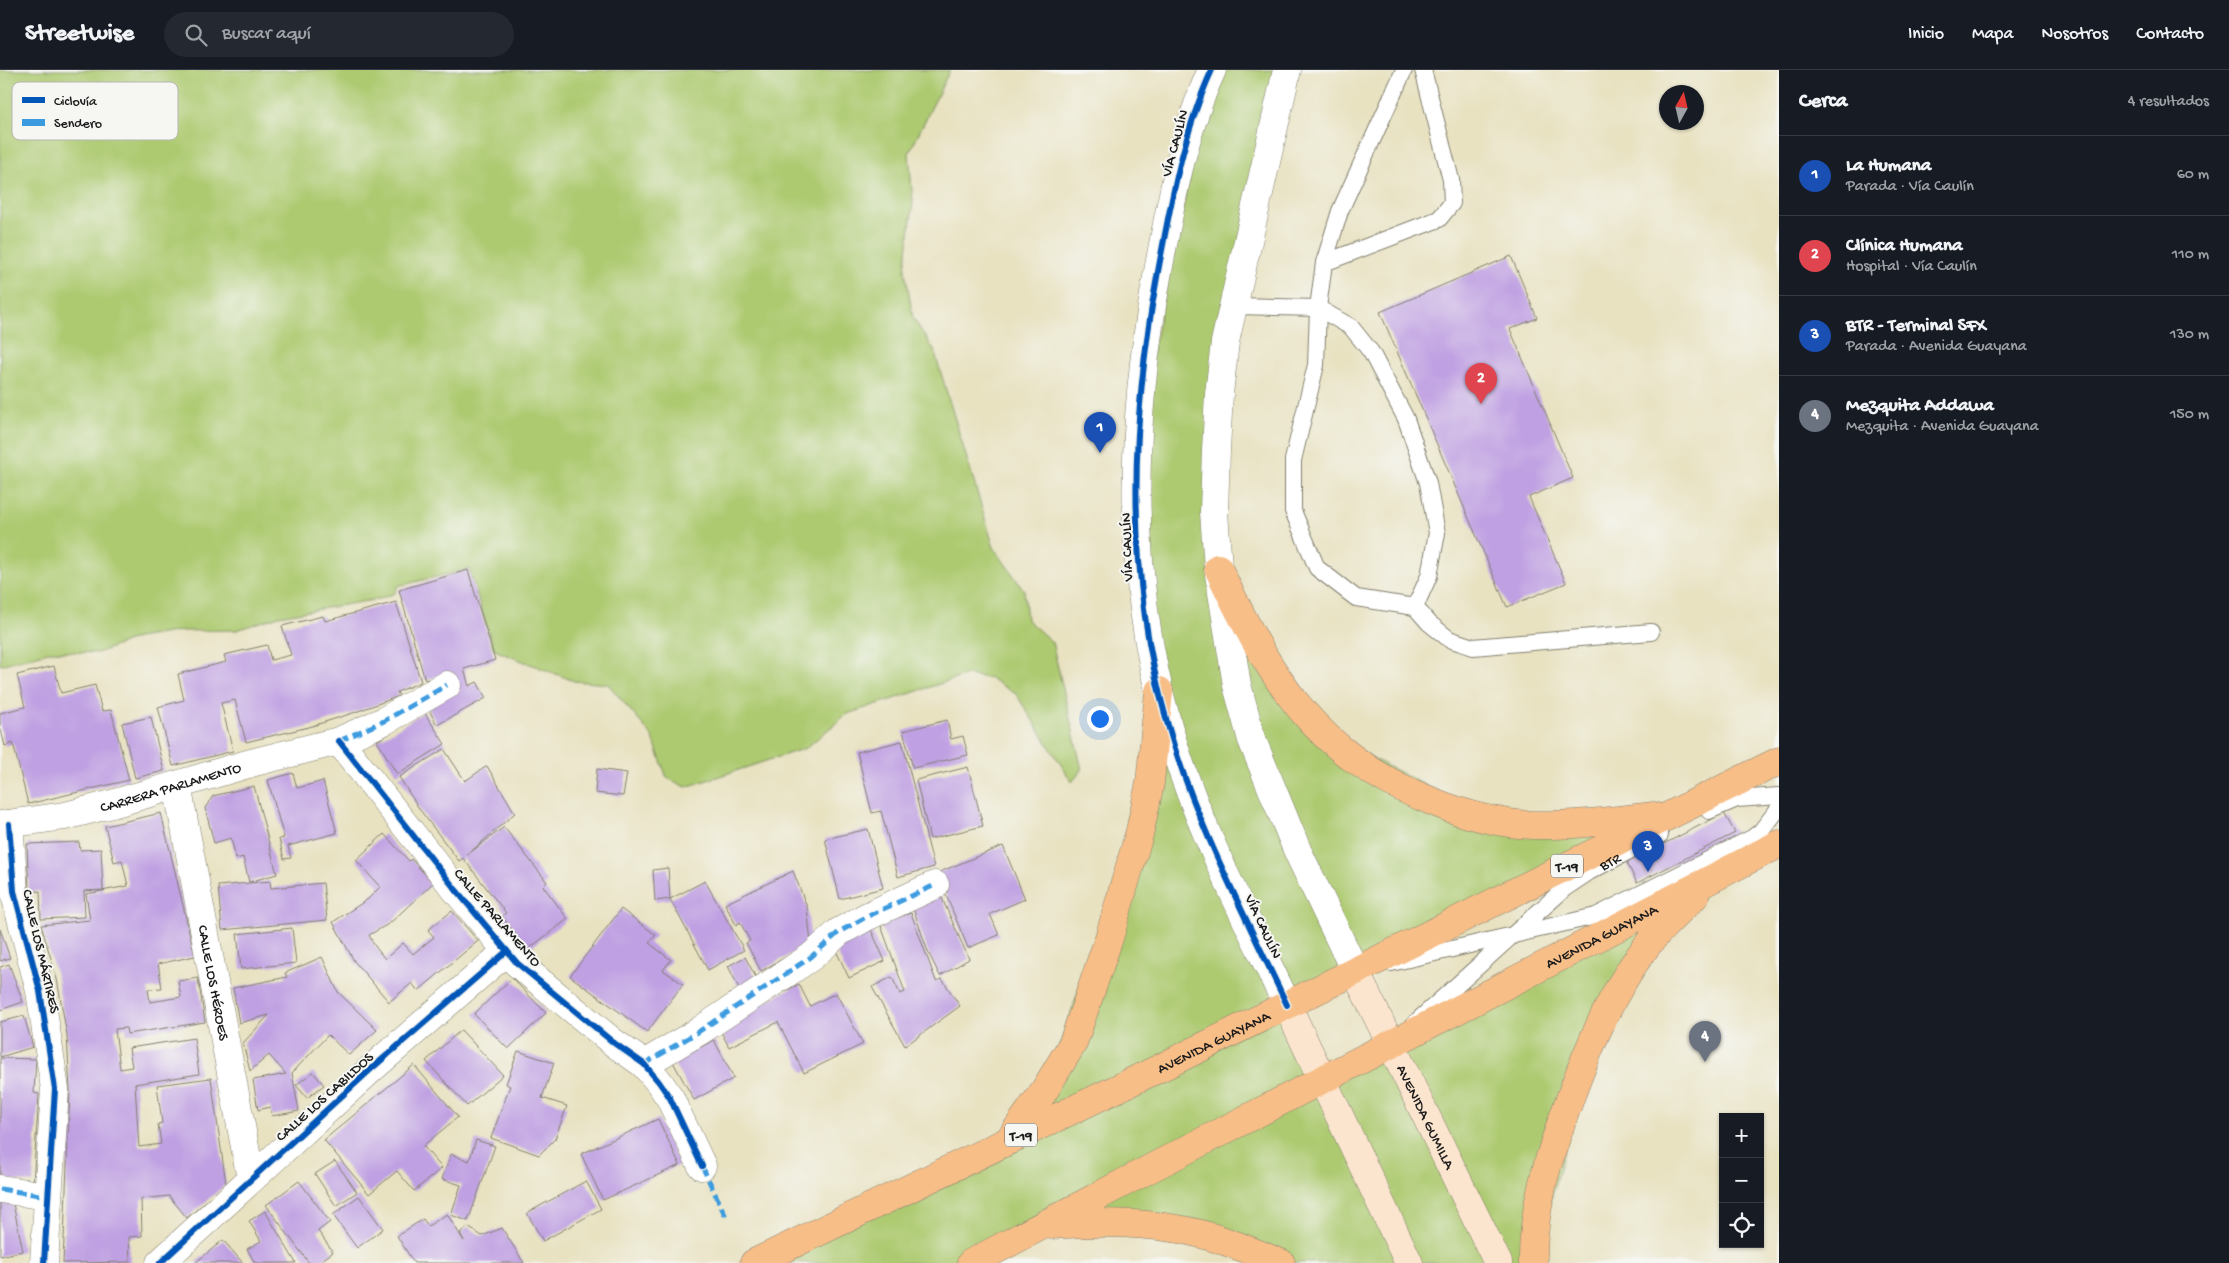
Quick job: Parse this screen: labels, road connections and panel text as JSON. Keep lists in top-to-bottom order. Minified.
{"streets":{"highway":["T-19","AVENIDA GUAYANA"],"main road":["AVENIDA GUMILLA"],"street":["VÍA CAULÍN","CARRERA PARLAMENTO","CALLE PARLAMENTO","CALLE LOS MÁRTIRES","CALLE LOS HÉROES","CALLE LOS CABILDOS"],"lane":["BTR"]},"crossings":[["VÍA CAULÍN","AVENIDA GUAYANA"],["CARRERA PARLAMENTO","CALLE PARLAMENTO"],["CARRERA PARLAMENTO","CALLE LOS MÁRTIRES"],["CARRERA PARLAMENTO","CALLE LOS HÉROES"],["BTR","AVENIDA GUAYANA"],["BTR","AVENIDA GUMILLA"],["CALLE PARLAMENTO","CALLE LOS CABILDOS"],["AVENIDA GUAYANA","AVENIDA GUMILLA"],["CALLE LOS HÉROES","CALLE LOS CABILDOS"]],"legend":["Ciclovía","Sendero"],"north":"top","page":{"header":"Streetwise","search":"Buscar aquí","nav":["Inicio","Mapa","Nosotros","Contacto"],"heading":["Cerca","4 resultados"],"list":[{"mark":"1","name":"La Humana","note":"Parada · Vía Caulín","value":"60 m"},{"mark":"2","name":"Clínica Humana","note":"Hospital · Vía Caulín","value":"110 m"},{"mark":"3","name":"BTR - Terminal SFX","note":"Parada · Avenida Guayana","value":"130 m"},{"mark":"4","name":"Mezquita Addawa","note":"Mezquita · Avenida Guayana","value":"150 m"}],"pins":["2","1","3","4"],"map_buttons":["+","−"]}}
